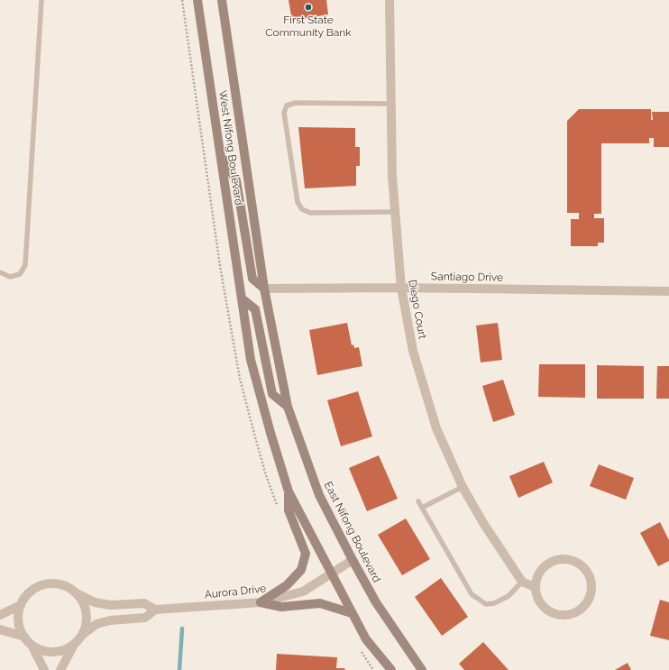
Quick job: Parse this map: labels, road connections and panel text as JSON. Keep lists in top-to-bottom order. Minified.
{"streets":{"main road":["West Nifong Boulevard","East Nifong Boulevard"],"street":["Santiago Drive","Diego Court","Aurora Drive"]},"crossings":[["West Nifong Boulevard","Santiago Drive"],["West Nifong Boulevard","East Nifong Boulevard"],["Santiago Drive","Diego Court"],["Santiago Drive","East Nifong Boulevard"],["East Nifong Boulevard","Aurora Drive"]],"places":["First State Community Bank"]}
